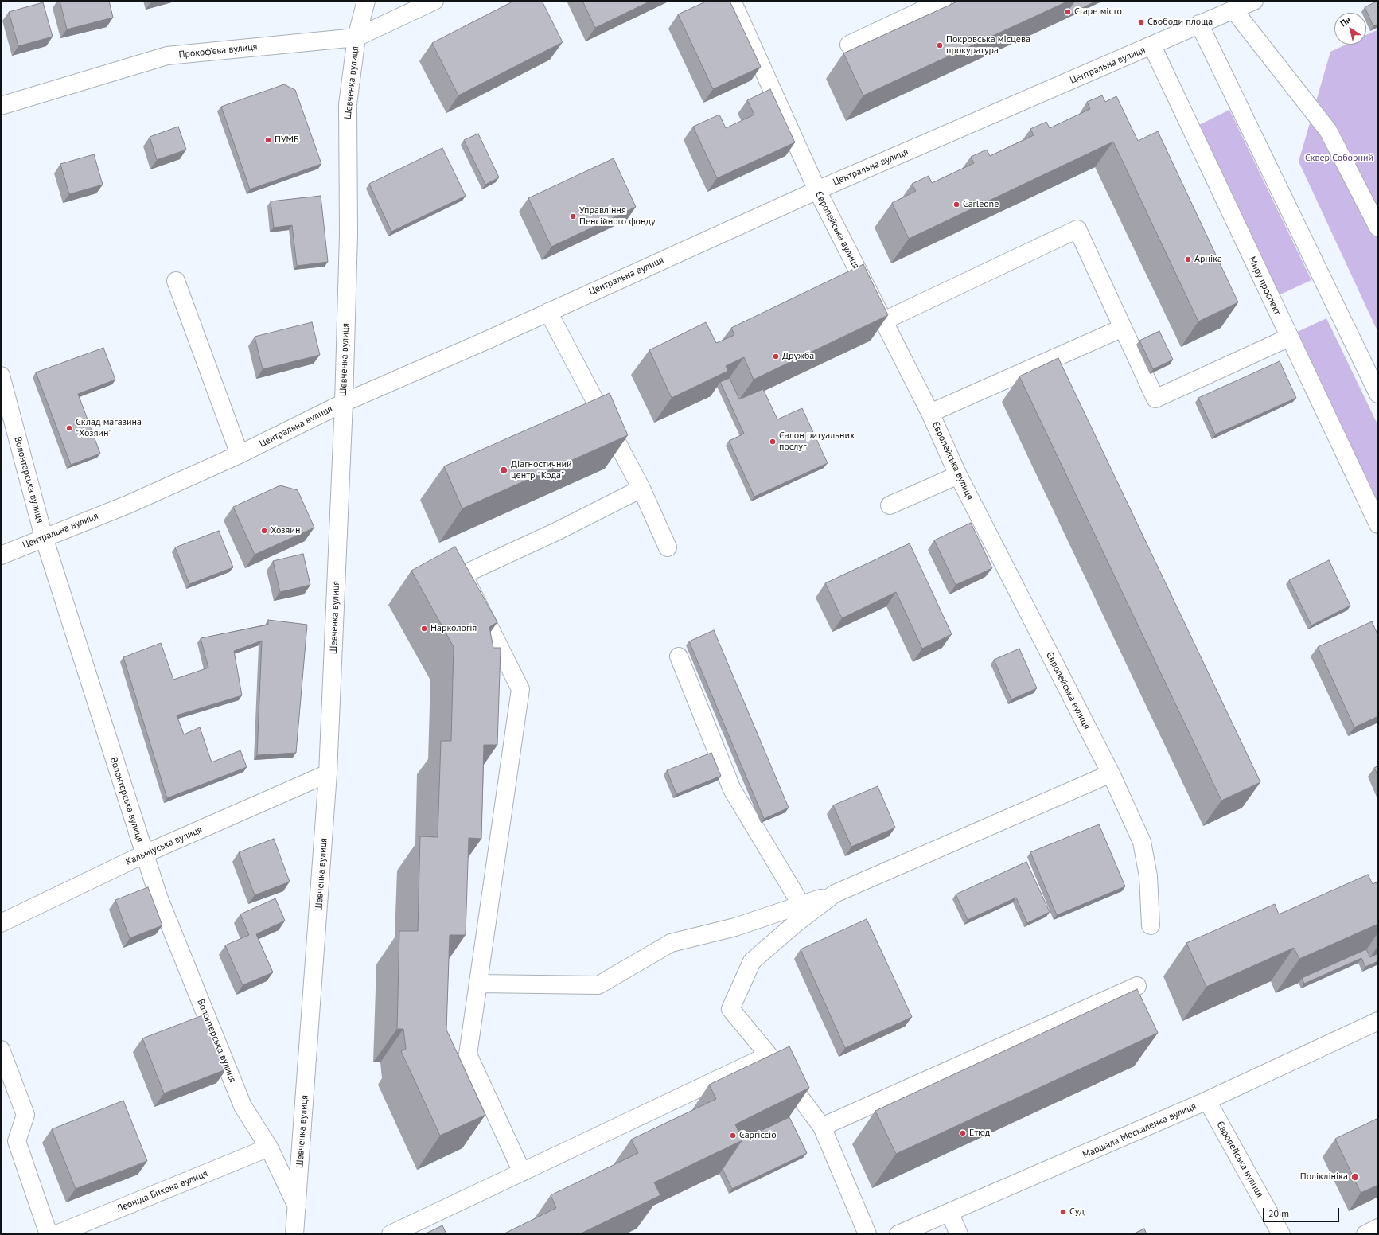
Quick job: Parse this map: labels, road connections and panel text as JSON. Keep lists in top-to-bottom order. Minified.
{"streets":{"street":["Прокоф'єва вулиця","Центральна вулиця","Шевченка вулиця","Європейська вулиця","Миру проспект","Волонтерська вулиця","Кальміуська вулиця","Маршала Москаленка вулиця","Леоніда Бикова вулиця"]},"crossings":[["Прокоф'єва вулиця","Шевченка вулиця"],["Центральна вулиця","Шевченка вулиця"],["Центральна вулиця","Європейська вулиця"],["Центральна вулиця","Миру проспект"],["Центральна вулиця","Волонтерська вулиця"],["Шевченка вулиця","Волонтерська вулиця"],["Шевченка вулиця","Кальміуська вулиця"],["Європейська вулиця","Маршала Москаленка вулиця"],["Волонтерська вулиця","Кальміуська вулиця"],["Волонтерська вулиця","Леоніда Бикова вулиця"]],"parks":["Сквер Соборний"],"places":["Старе місто","Свободи площа","Покровська місцева прокуратура","ПУМБ","Carleone","Управління Пенсійного фонду","Арніка","Дружба","Склад магазина \"Хозяин\"","Салон ритуальних послуг","Діагностичний центр \"Кода\"","Хозяин","Наркологія","Етюд","Capriccio","Поліклініка","Суд"],"scale_bar":"20 m","north":"top left"}
